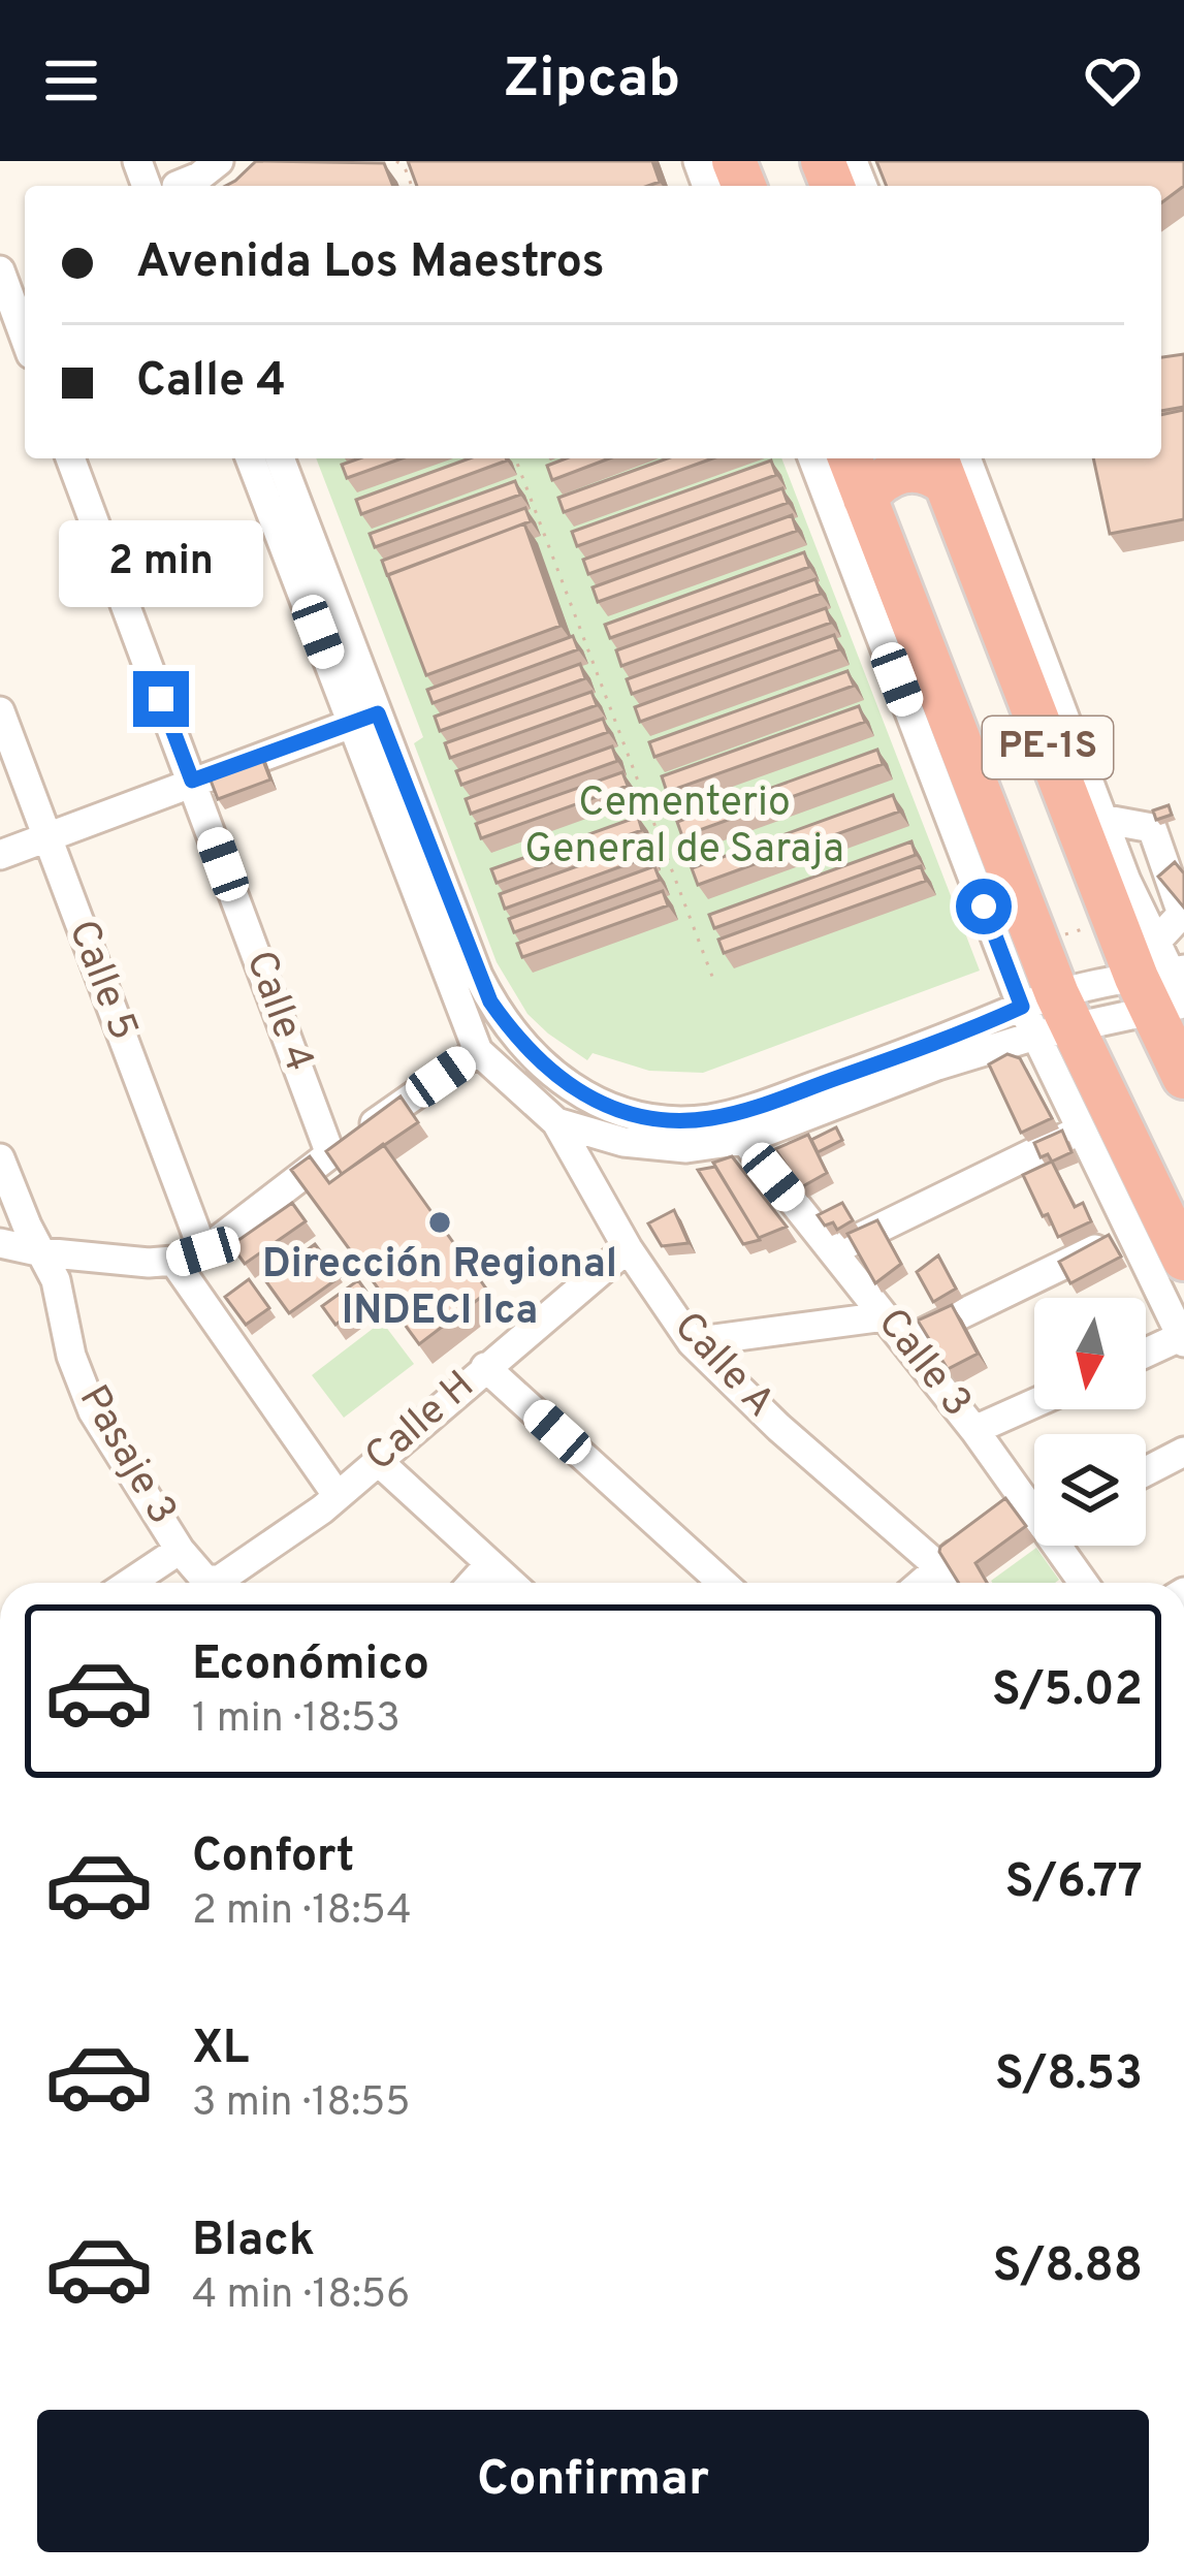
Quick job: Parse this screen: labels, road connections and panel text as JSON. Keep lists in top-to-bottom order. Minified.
{"streets":{"highway":["PE-1S"],"street":["Calle 5","Calle 4","Calle 3","Calle A","Calle H","Pasaje 3"]},"crossings":[["Calle A","Calle H"],["Calle H","Pasaje 3"]],"parks":["Cementerio General de Saraja"],"places":["Dirección Regional INDECI Ica"],"north":"bottom","page":{"header":"Zipcab","banner":["Avenida Los Maestros","Calle 4"],"bubble":"2 min","list":[{"name":"Económico","note":"1 min · 18:53","value":"S/5.02"},{"name":"Confort","note":"2 min · 18:54","value":"S/6.77"},{"name":"XL","note":"3 min · 18:55","value":"S/8.53"},{"name":"Black","note":"4 min · 18:56","value":"S/8.88"}],"buttons":"Confirmar"}}
